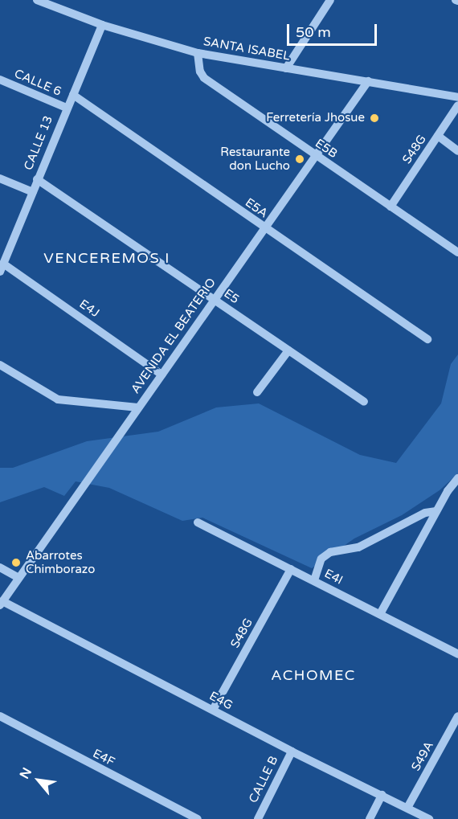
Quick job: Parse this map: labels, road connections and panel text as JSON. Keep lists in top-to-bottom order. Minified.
{"streets":{"street":["SANTA ISABEL","CALLE 6","CALLE 13","E5B","S48G","E5A","E5","E4J","AVENIDA EL BEATERIO","E4I","E4G","S49A","E4F","CALLE B"]},"crossings":[["SANTA ISABEL","CALLE 13"],["SANTA ISABEL","E5B"],["SANTA ISABEL","AVENIDA EL BEATERIO"],["CALLE 6","CALLE 13"],["CALLE 13","E5A"],["CALLE 13","E5"],["CALLE 13","E4J"],["E5B","S48G"],["E5B","AVENIDA EL BEATERIO"],["S48G","E4I"],["S48G","E4G"],["E5A","AVENIDA EL BEATERIO"],["E5","AVENIDA EL BEATERIO"],["E4J","AVENIDA EL BEATERIO"],["AVENIDA EL BEATERIO","E4G"],["E4G","S49A"],["E4G","CALLE B"]],"districts":["VENCEREMOS I","ACHOMEC"],"places":["Ferretería Jhosue","Restaurante don Lucho","Abarrotes Chimborazo"],"scale_bar":"50 m","north":"top left"}
